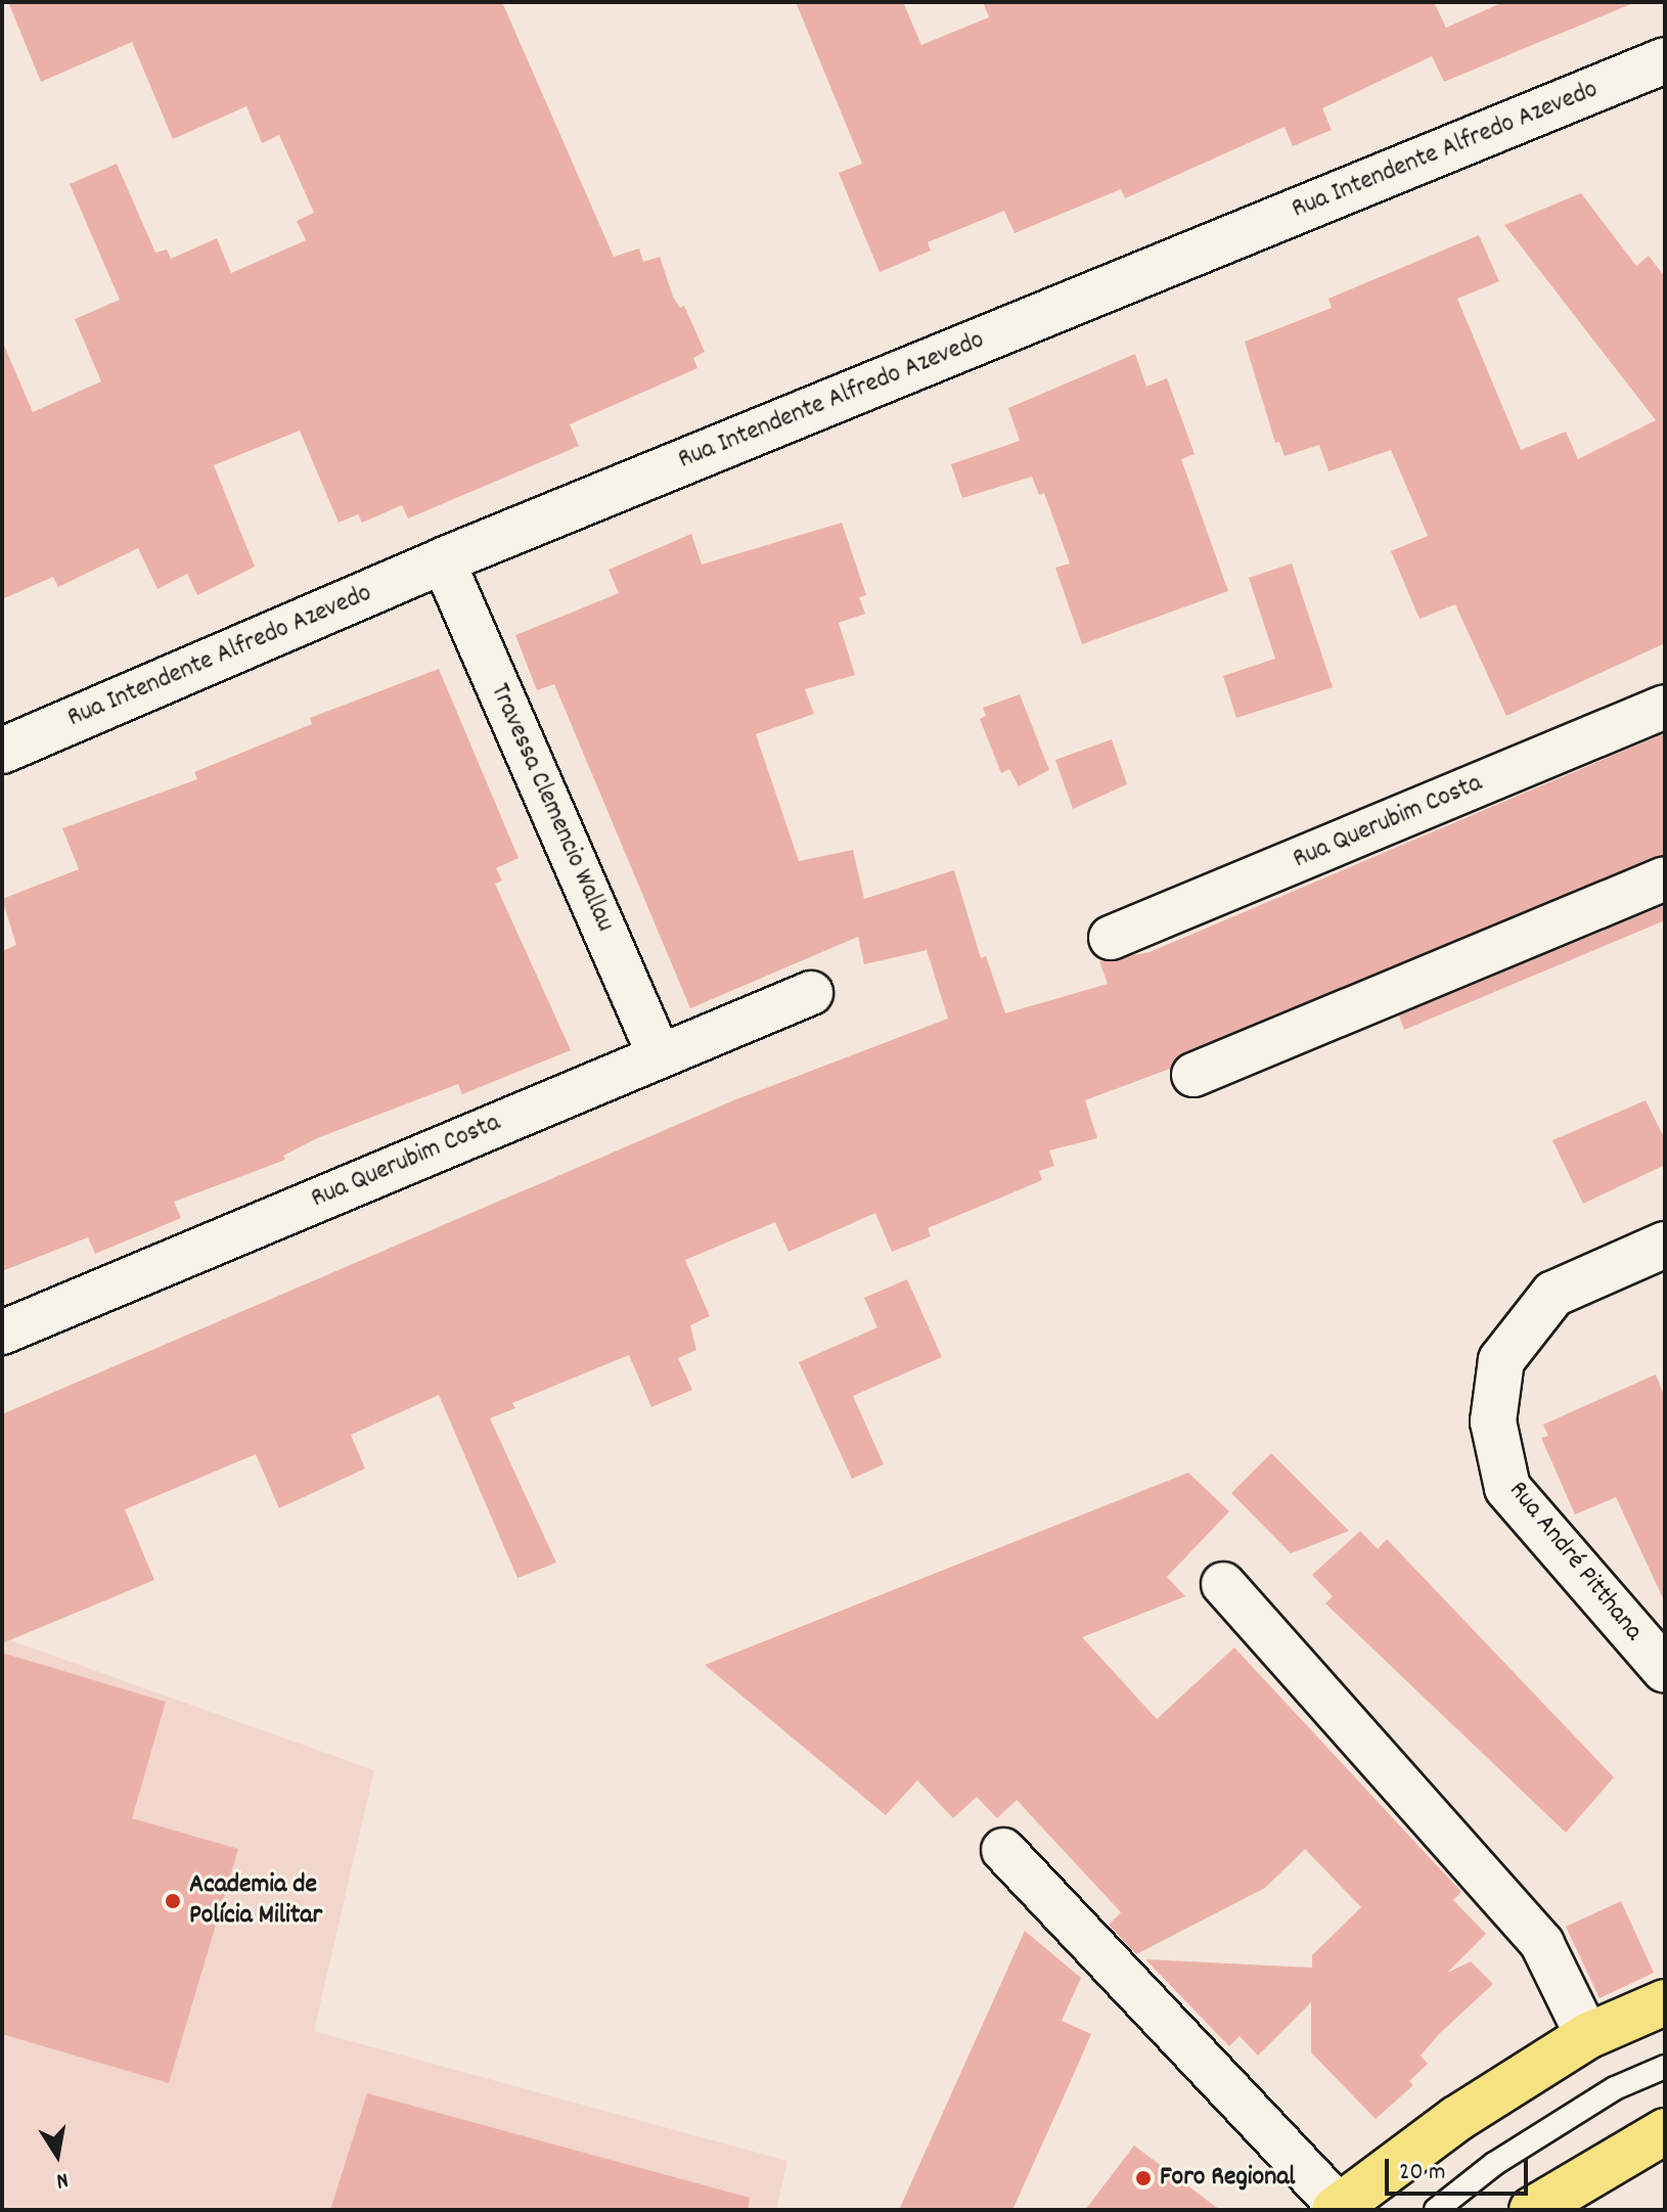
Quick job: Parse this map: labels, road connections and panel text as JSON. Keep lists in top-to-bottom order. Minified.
{"streets":{"street":["Rua Intendente Alfredo Azevedo","Travessa Clemencio Wallau","Rua Querubim Costa","Rua André Pitthana"]},"crossings":[["Rua Intendente Alfredo Azevedo","Travessa Clemencio Wallau"],["Travessa Clemencio Wallau","Rua Querubim Costa"]],"places":["Academia de Polícia Militar","Foro Regional"],"scale_bar":"20 m","north":"bottom"}
